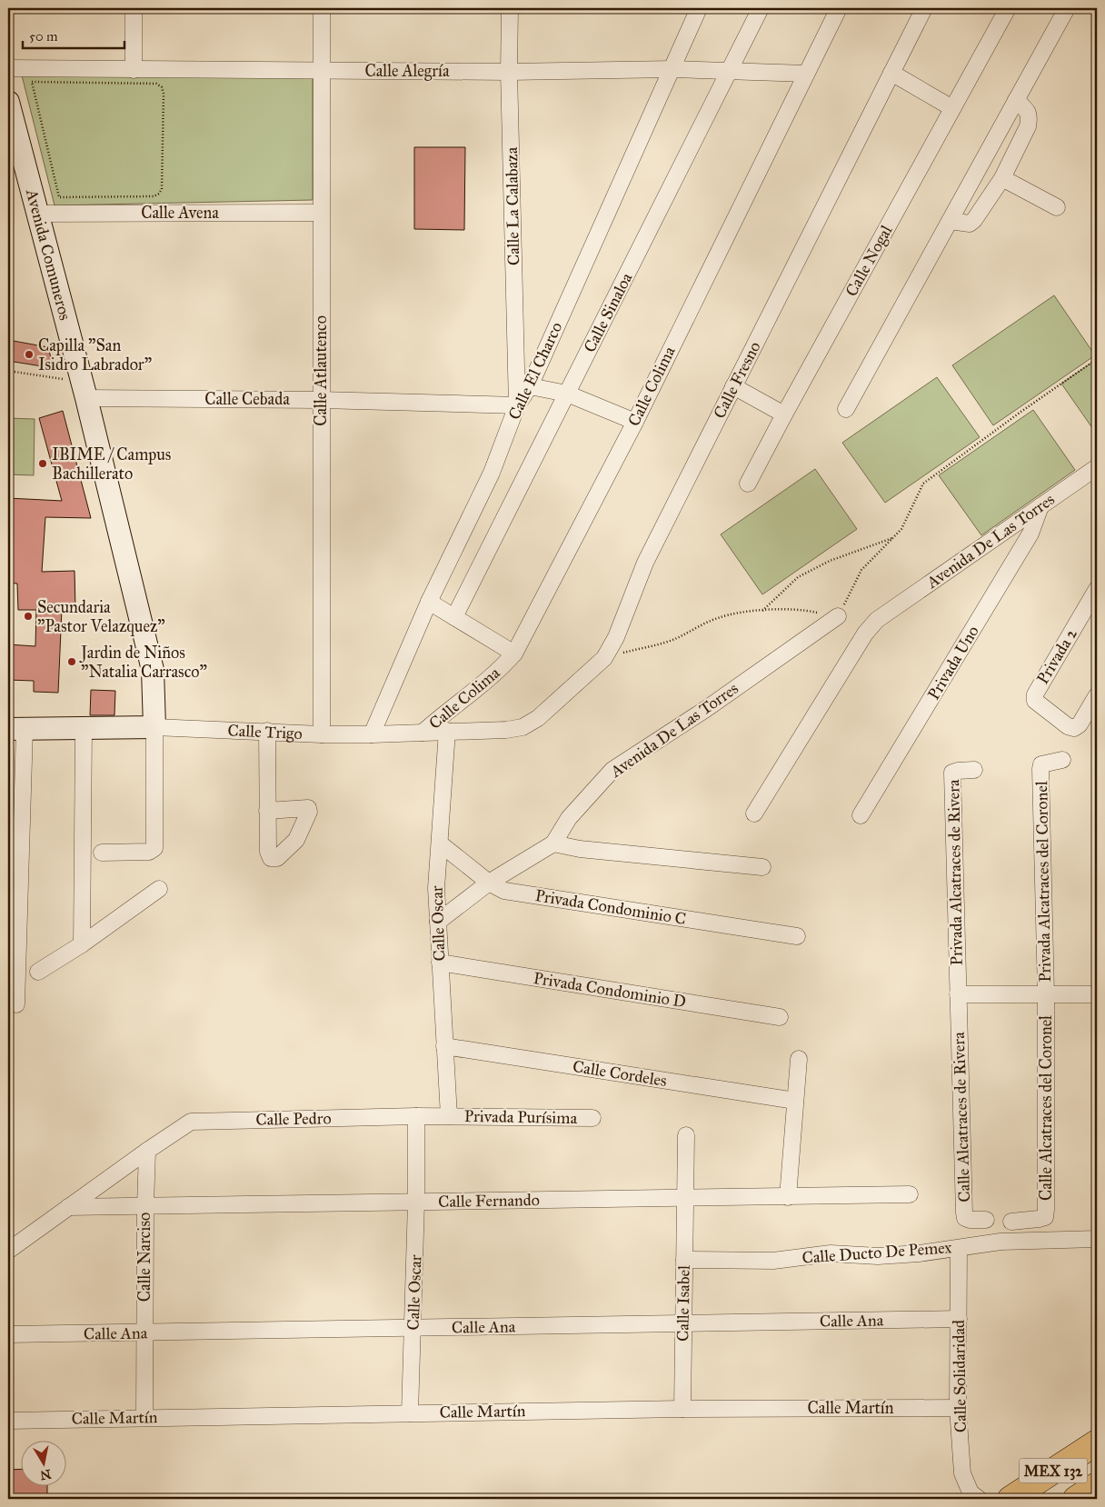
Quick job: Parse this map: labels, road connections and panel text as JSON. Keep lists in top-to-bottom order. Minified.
{"streets":{"highway":["MEX 132"],"main road":["Avenida Comuneros","Calle Trigo"],"street":["Calle Alegría","Calle La Calabaza","Calle Avena","Calle Nogal","Calle Sinaloa","Calle Atlautenco","Calle El Charco","Calle Fresno","Calle Colima","Calle Cebada","Avenida De Las Torres","Privada 2","Privada Uno","Privada Alcatraces de Rivera","Privada Alcatraces del Coronel","Privada Condominio C","Calle Oscar","Privada Condominio D","Calle Cordeles","Calle Alcatraces del Coronel","Privada Purísima","Calle Alcatraces de Rivera","Calle Pedro","Calle Fernando","Calle Ducto De Pemex","Calle Narciso","Calle Isabel","Calle Ana","Calle Solidaridad","Calle Martín"]},"crossings":[["Calle Alegría","Calle La Calabaza"],["Calle Alegría","Calle Sinaloa"],["Calle Alegría","Calle Atlautenco"],["Calle Alegría","Calle El Charco"],["Calle Alegría","Calle Colima"],["Calle La Calabaza","Calle El Charco"],["Calle La Calabaza","Calle Cebada"],["Calle Avena","Avenida Comuneros"],["Calle Avena","Calle Atlautenco"],["Avenida Comuneros","Calle Cebada"],["Avenida Comuneros","Calle Trigo"],["Calle Atlautenco","Calle Cebada"],["Calle Atlautenco","Calle Trigo"],["Calle El Charco","Calle Cebada"],["Calle El Charco","Calle Trigo"],["Calle Fresno","Calle Trigo"],["Calle Colima","Calle Trigo"],["Avenida De Las Torres","Privada Uno"],["Avenida De Las Torres","Privada Condominio C"],["Avenida De Las Torres","Calle Oscar"],["Calle Trigo","Calle Oscar"],["Privada Alcatraces de Rivera","Calle Alcatraces de Rivera"],["Privada Alcatraces del Coronel","Calle Alcatraces del Coronel"],["Privada Condominio C","Calle Oscar"],["Calle Oscar","Privada Condominio D"],["Calle Oscar","Calle Cordeles"],["Calle Oscar","Privada Purísima"],["Calle Oscar","Calle Pedro"],["Calle Oscar","Calle Fernando"],["Calle Oscar","Calle Ana"],["Calle Oscar","Calle Martín"],["Privada Purísima","Calle Pedro"],["Calle Pedro","Calle Fernando"],["Calle Pedro","Calle Narciso"],["Calle Fernando","Calle Narciso"],["Calle Fernando","Calle Isabel"],["Calle Ducto De Pemex","Calle Isabel"],["Calle Ducto De Pemex","Calle Solidaridad"],["Calle Narciso","Calle Ana"],["Calle Narciso","Calle Martín"],["Calle Isabel","Calle Ana"],["Calle Isabel","Calle Martín"],["Calle Ana","Calle Solidaridad"],["Calle Solidaridad","Calle Martín"]],"places":["Capilla \"San Isidro Labrador\"","IBIME / Campus Bachillerato","Secundaria \"Pastor Velazquez\"","Jardin de Niños \"Natalia Carrasco\""],"scale_bar":"50 m","north":"bottom"}
